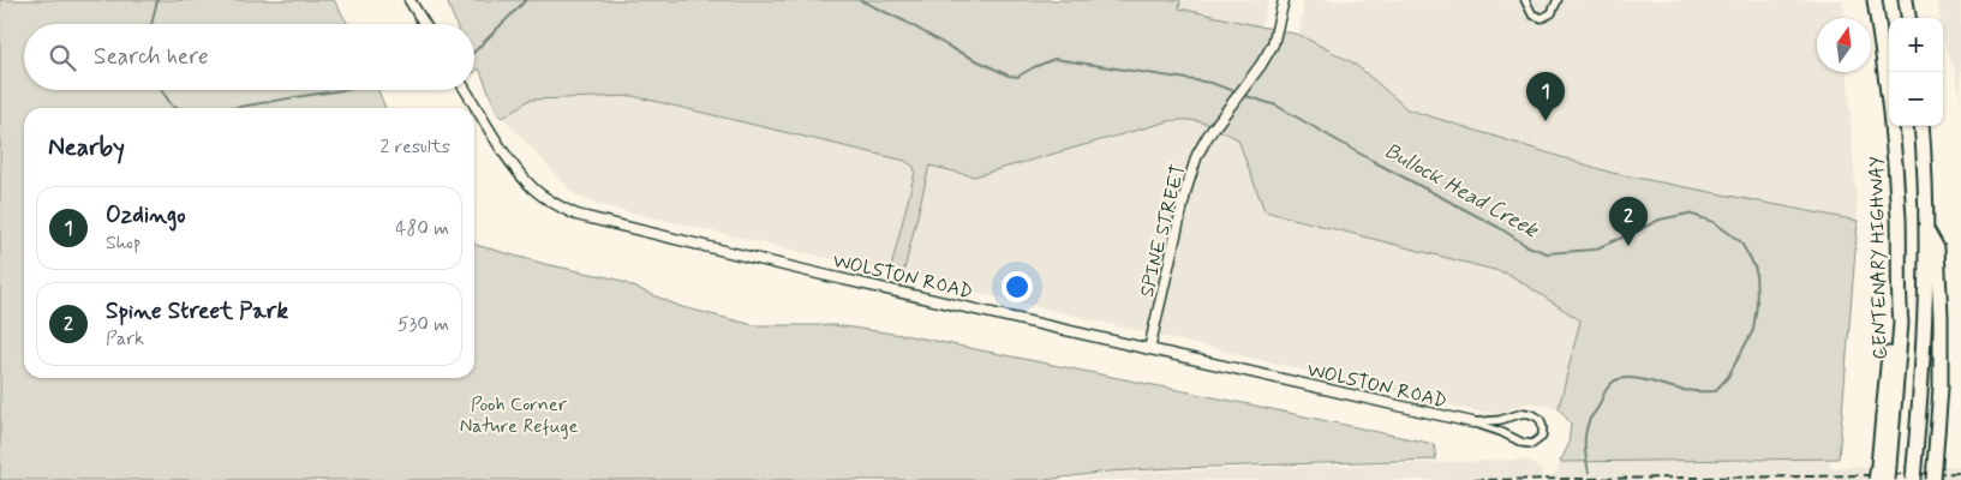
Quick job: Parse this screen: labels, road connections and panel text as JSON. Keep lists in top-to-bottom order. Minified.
{"streets":{"highway":["CENTENARY HIGHWAY"],"street":["SPINE STREET","WOLSTON ROAD"]},"crossings":[["SPINE STREET","WOLSTON ROAD"]],"water":["Bullock Head Creek"],"parks":["Pooh Corner Nature Refuge"],"north":"top","page":{"map_buttons":["+","−"],"search":"Search here","pins":["1","2"],"heading":["Nearby","2 results"],"list":[{"mark":"1","name":"Ozdingo","note":"Shop","value":"480 m"},{"mark":"2","name":"Spine Street Park","note":"Park","value":"530 m"}]}}
